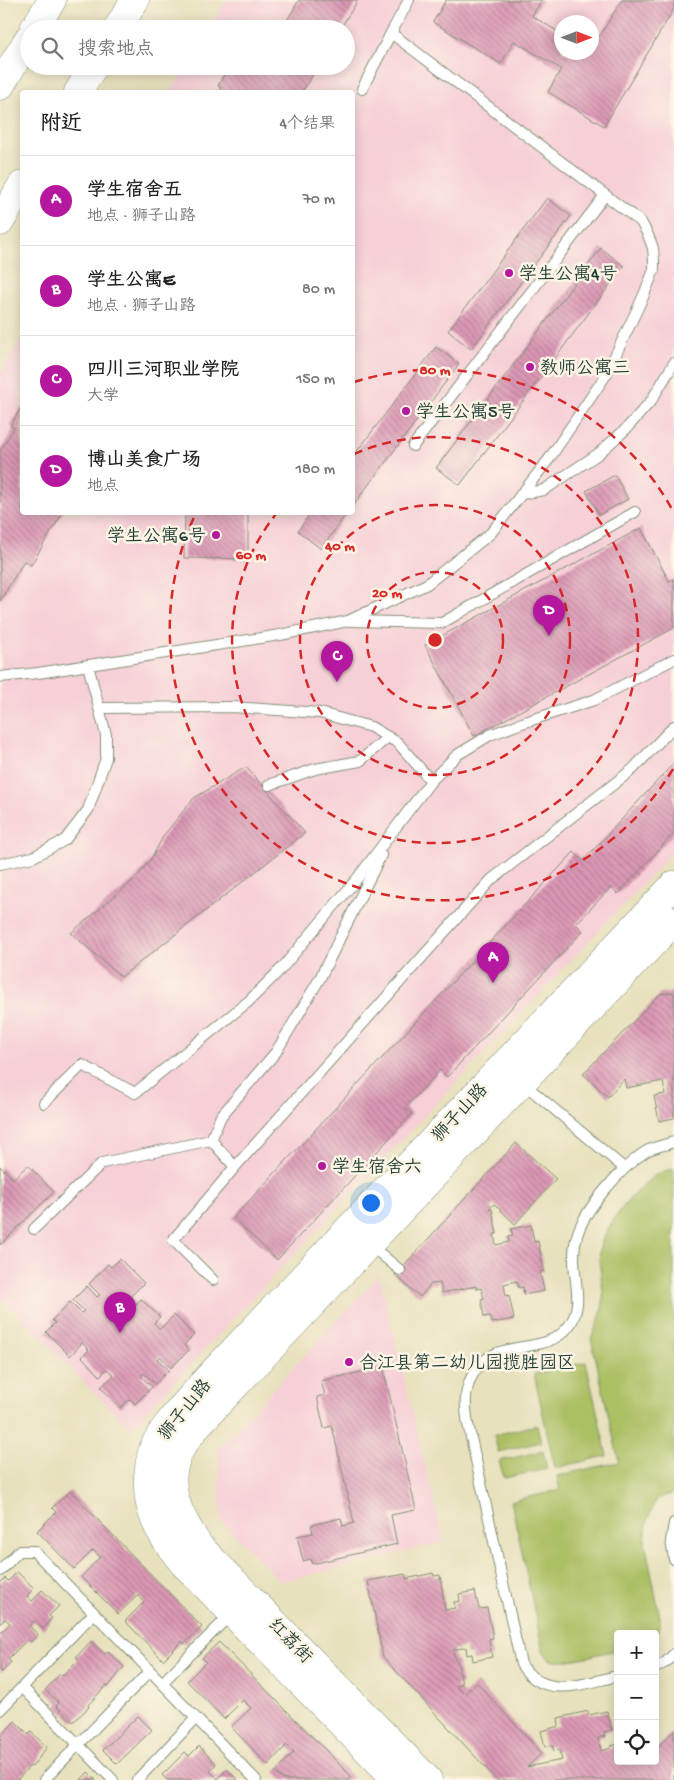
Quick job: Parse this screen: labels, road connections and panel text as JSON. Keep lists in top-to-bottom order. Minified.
{"streets":{"street":["狮子山路","红荔街"]},"crossings":[["狮子山路","红荔街"]],"places":["学生公寓4号","教师公寓三","学生公寓5号","学生公寓6号","学生宿舍六","合江县第二幼儿园揽胜园区"],"north":"right","page":{"search":"搜索地点","heading":["附近","4个结果"],"list":[{"mark":"A","name":"学生宿舍五","note":"地点 · 狮子山路","value":"70 m"},{"mark":"B","name":"学生公寓E","note":"地点 · 狮子山路","value":"80 m"},{"mark":"C","name":"四川三河职业学院","note":"大学","value":"150 m"},{"mark":"D","name":"博山美食广场","note":"地点","value":"180 m"}],"pins":["D","C","A","B"],"map_buttons":["+","−"]},"rings":["80 m","40 m","60 m","20 m"]}
